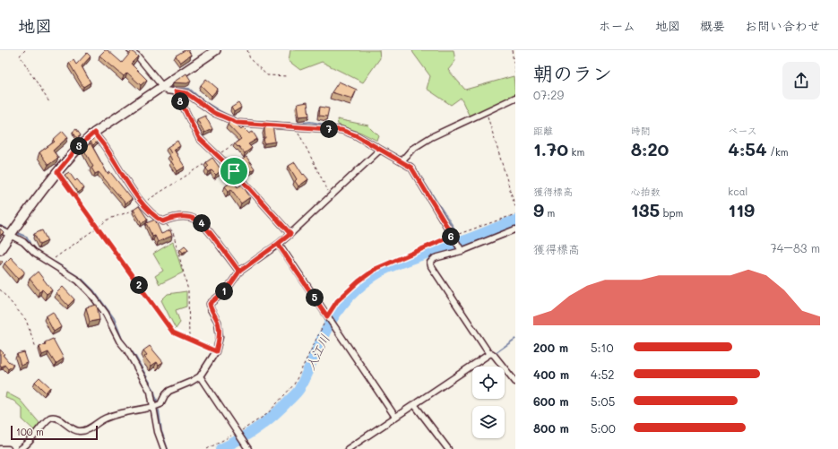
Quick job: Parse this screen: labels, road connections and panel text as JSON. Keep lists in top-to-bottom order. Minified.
{"water":["入江川"],"scale_bar":"100 m","page":{"header":"地図","nav":["ホーム","地図","概要","お問い合わせ"],"heading":["朝のラン","07:29"],"pins":["8","7","3","4","6","2","1","5"],"stats":[["距離","1.70 km"],["時間","8:20"],["ペース","4:54 /km"],["獲得標高","9 m"],["心拍数","135 bpm"],["kcal","119"]],"chart":["獲得標高","74–83 m"],"list":[{"name":"200 m","note":"5:10"},{"name":"400 m","note":"4:52"},{"name":"600 m","note":"5:05"},{"name":"800 m","note":"5:00"}],"scale":"100 m"}}
